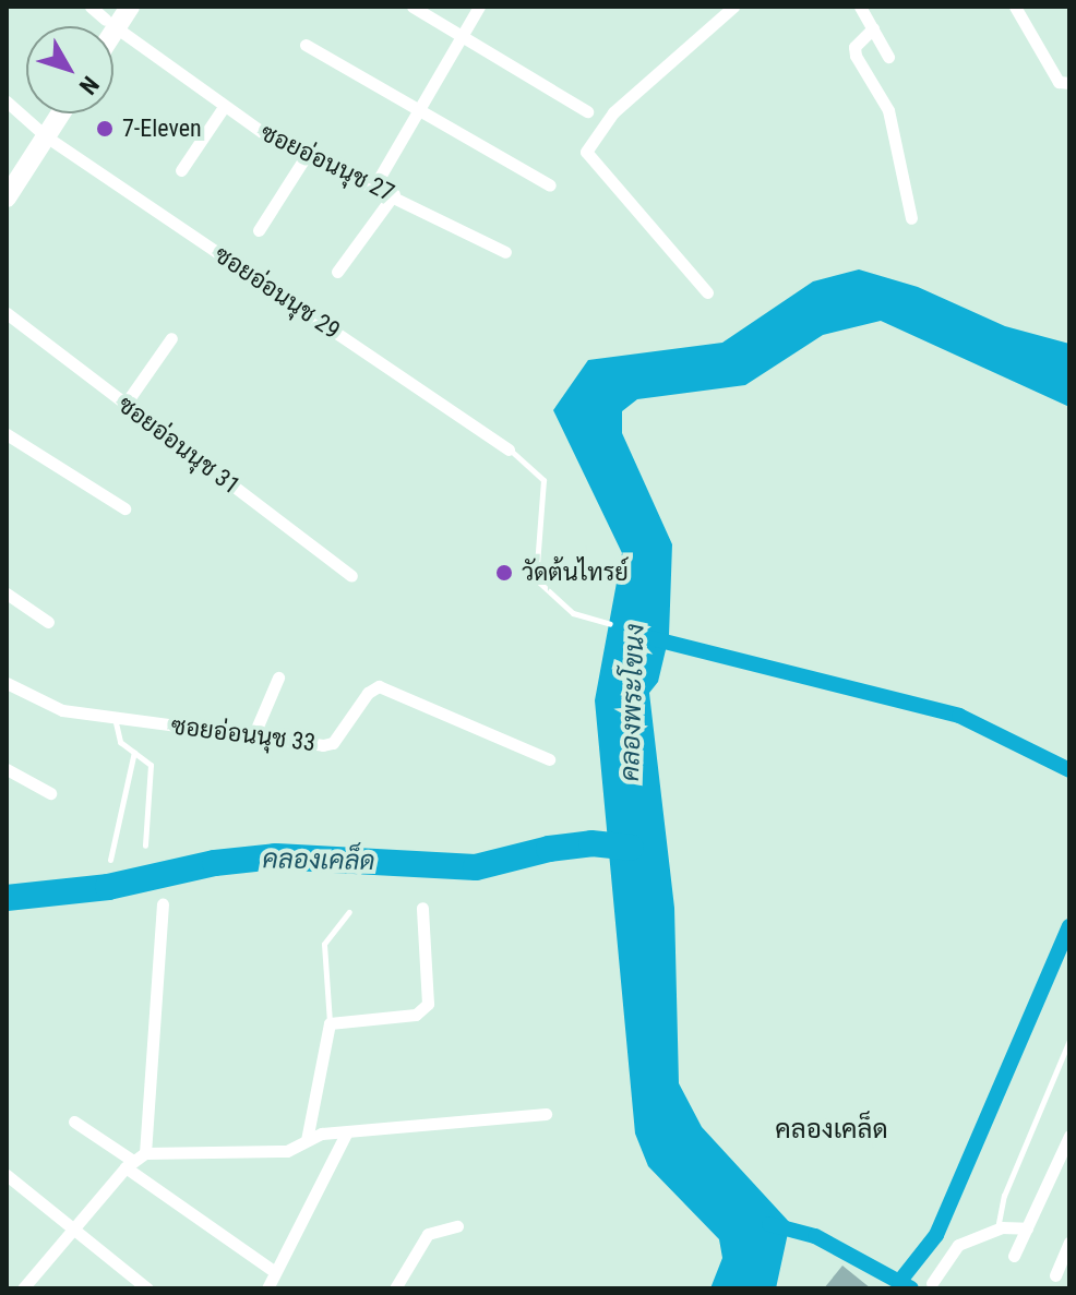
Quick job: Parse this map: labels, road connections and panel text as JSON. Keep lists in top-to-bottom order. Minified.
{"streets":{"street":["ซอยอ่อนนุช 27","ซอยอ่อนนุช 29","ซอยอ่อนนุช 31","ซอยอ่อนนุช 33"]},"districts":["คลองเคล็ด"],"water":["คลองพระโขนง","คลองเคล็ด"],"places":["7-Eleven","วัดต้นไทรย์"],"north":"bottom right"}
